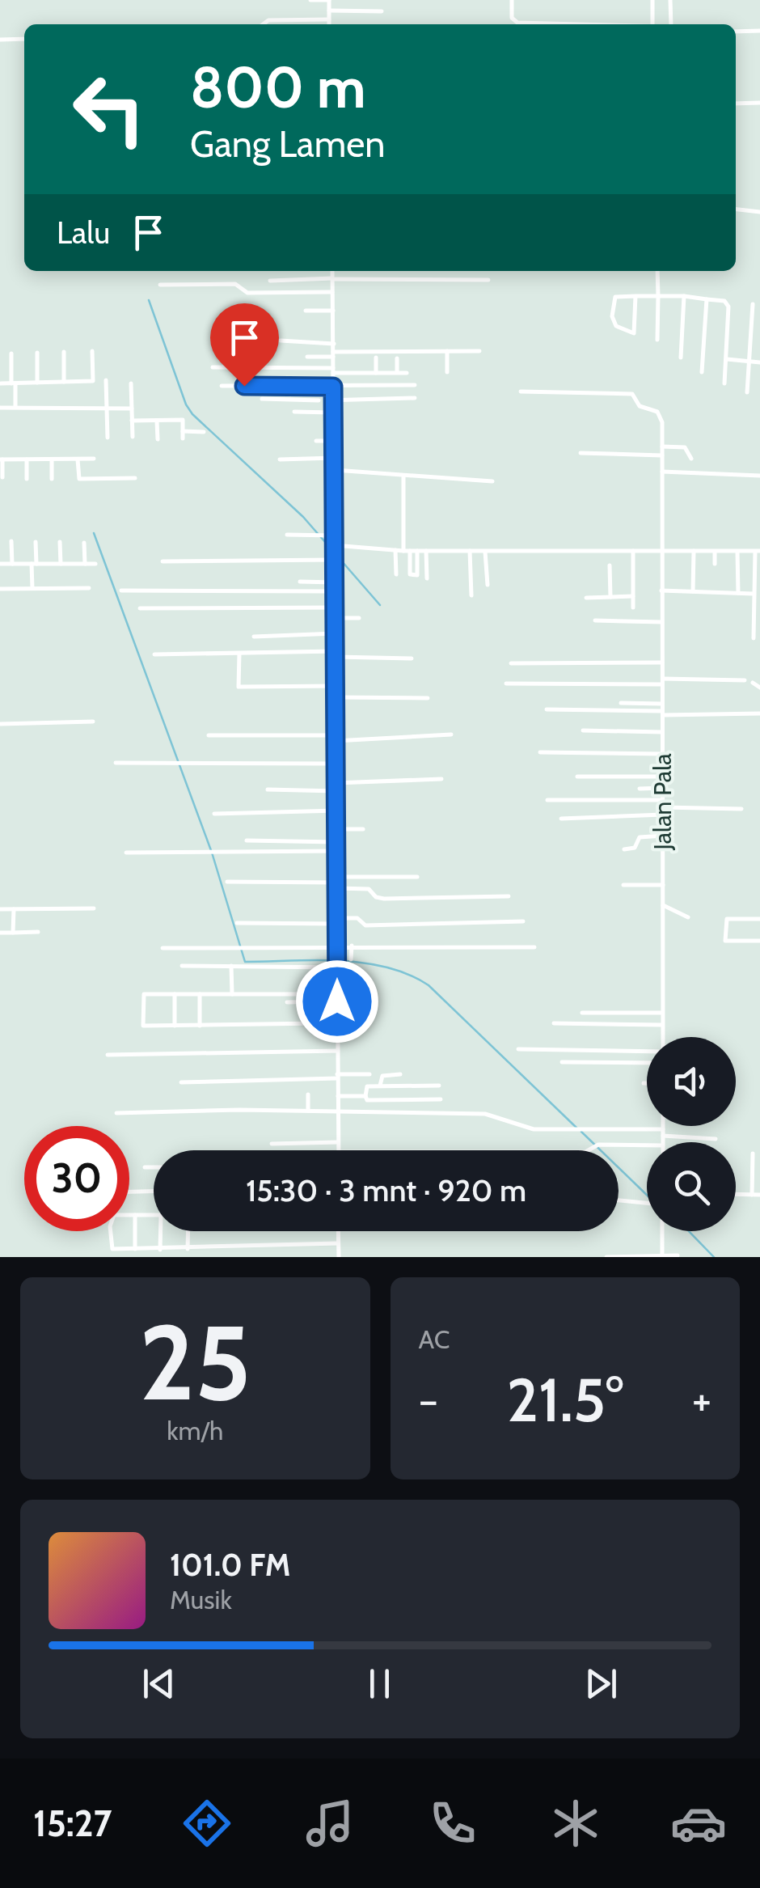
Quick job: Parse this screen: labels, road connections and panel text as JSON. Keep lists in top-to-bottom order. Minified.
{"streets":{"street":["Jalan Pala"]},"page":{"turn":["800 m","Gang Lamen"],"then":"Lalu","limit":"30","trip":"15:30 · 3 mnt · 920 m","tile":[["25","km/h"],"AC"],"heat":["−","21.5°","+"],"song":["101.0 FM","Musik"],"tabs":"15:27"}}
